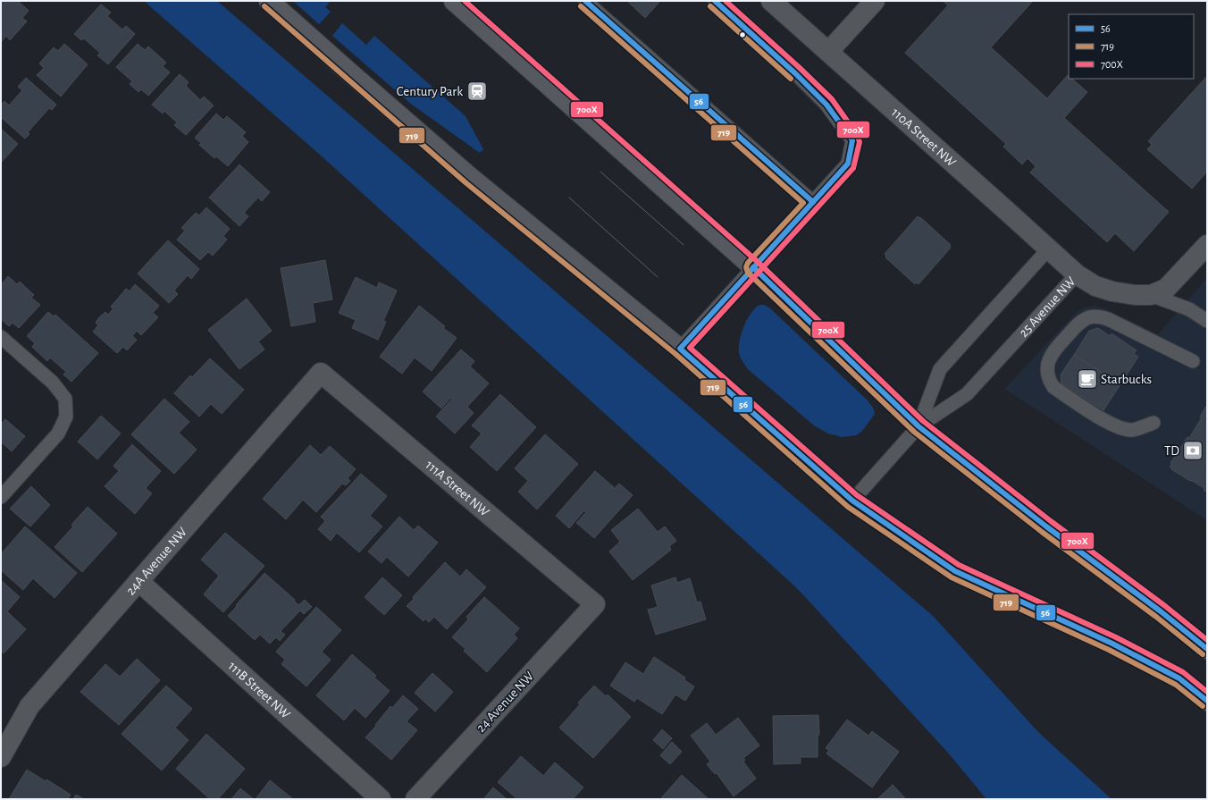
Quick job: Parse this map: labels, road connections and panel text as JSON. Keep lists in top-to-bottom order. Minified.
{"streets":{"street":["110A Street NW","25 Avenue NW","111A Street NW","24A Avenue NW","111B Street NW","24 Avenue NW"]},"crossings":[["110A Street NW","25 Avenue NW"],["111A Street NW","24A Avenue NW"],["111A Street NW","24 Avenue NW"],["24A Avenue NW","111B Street NW"]],"places":{"station":["Century Park"],"cafe":["Starbucks"],"bank":["TD"]},"lines":["transit line 56","transit line 700X","transit line 719"],"legend":["56","719","700X"]}
